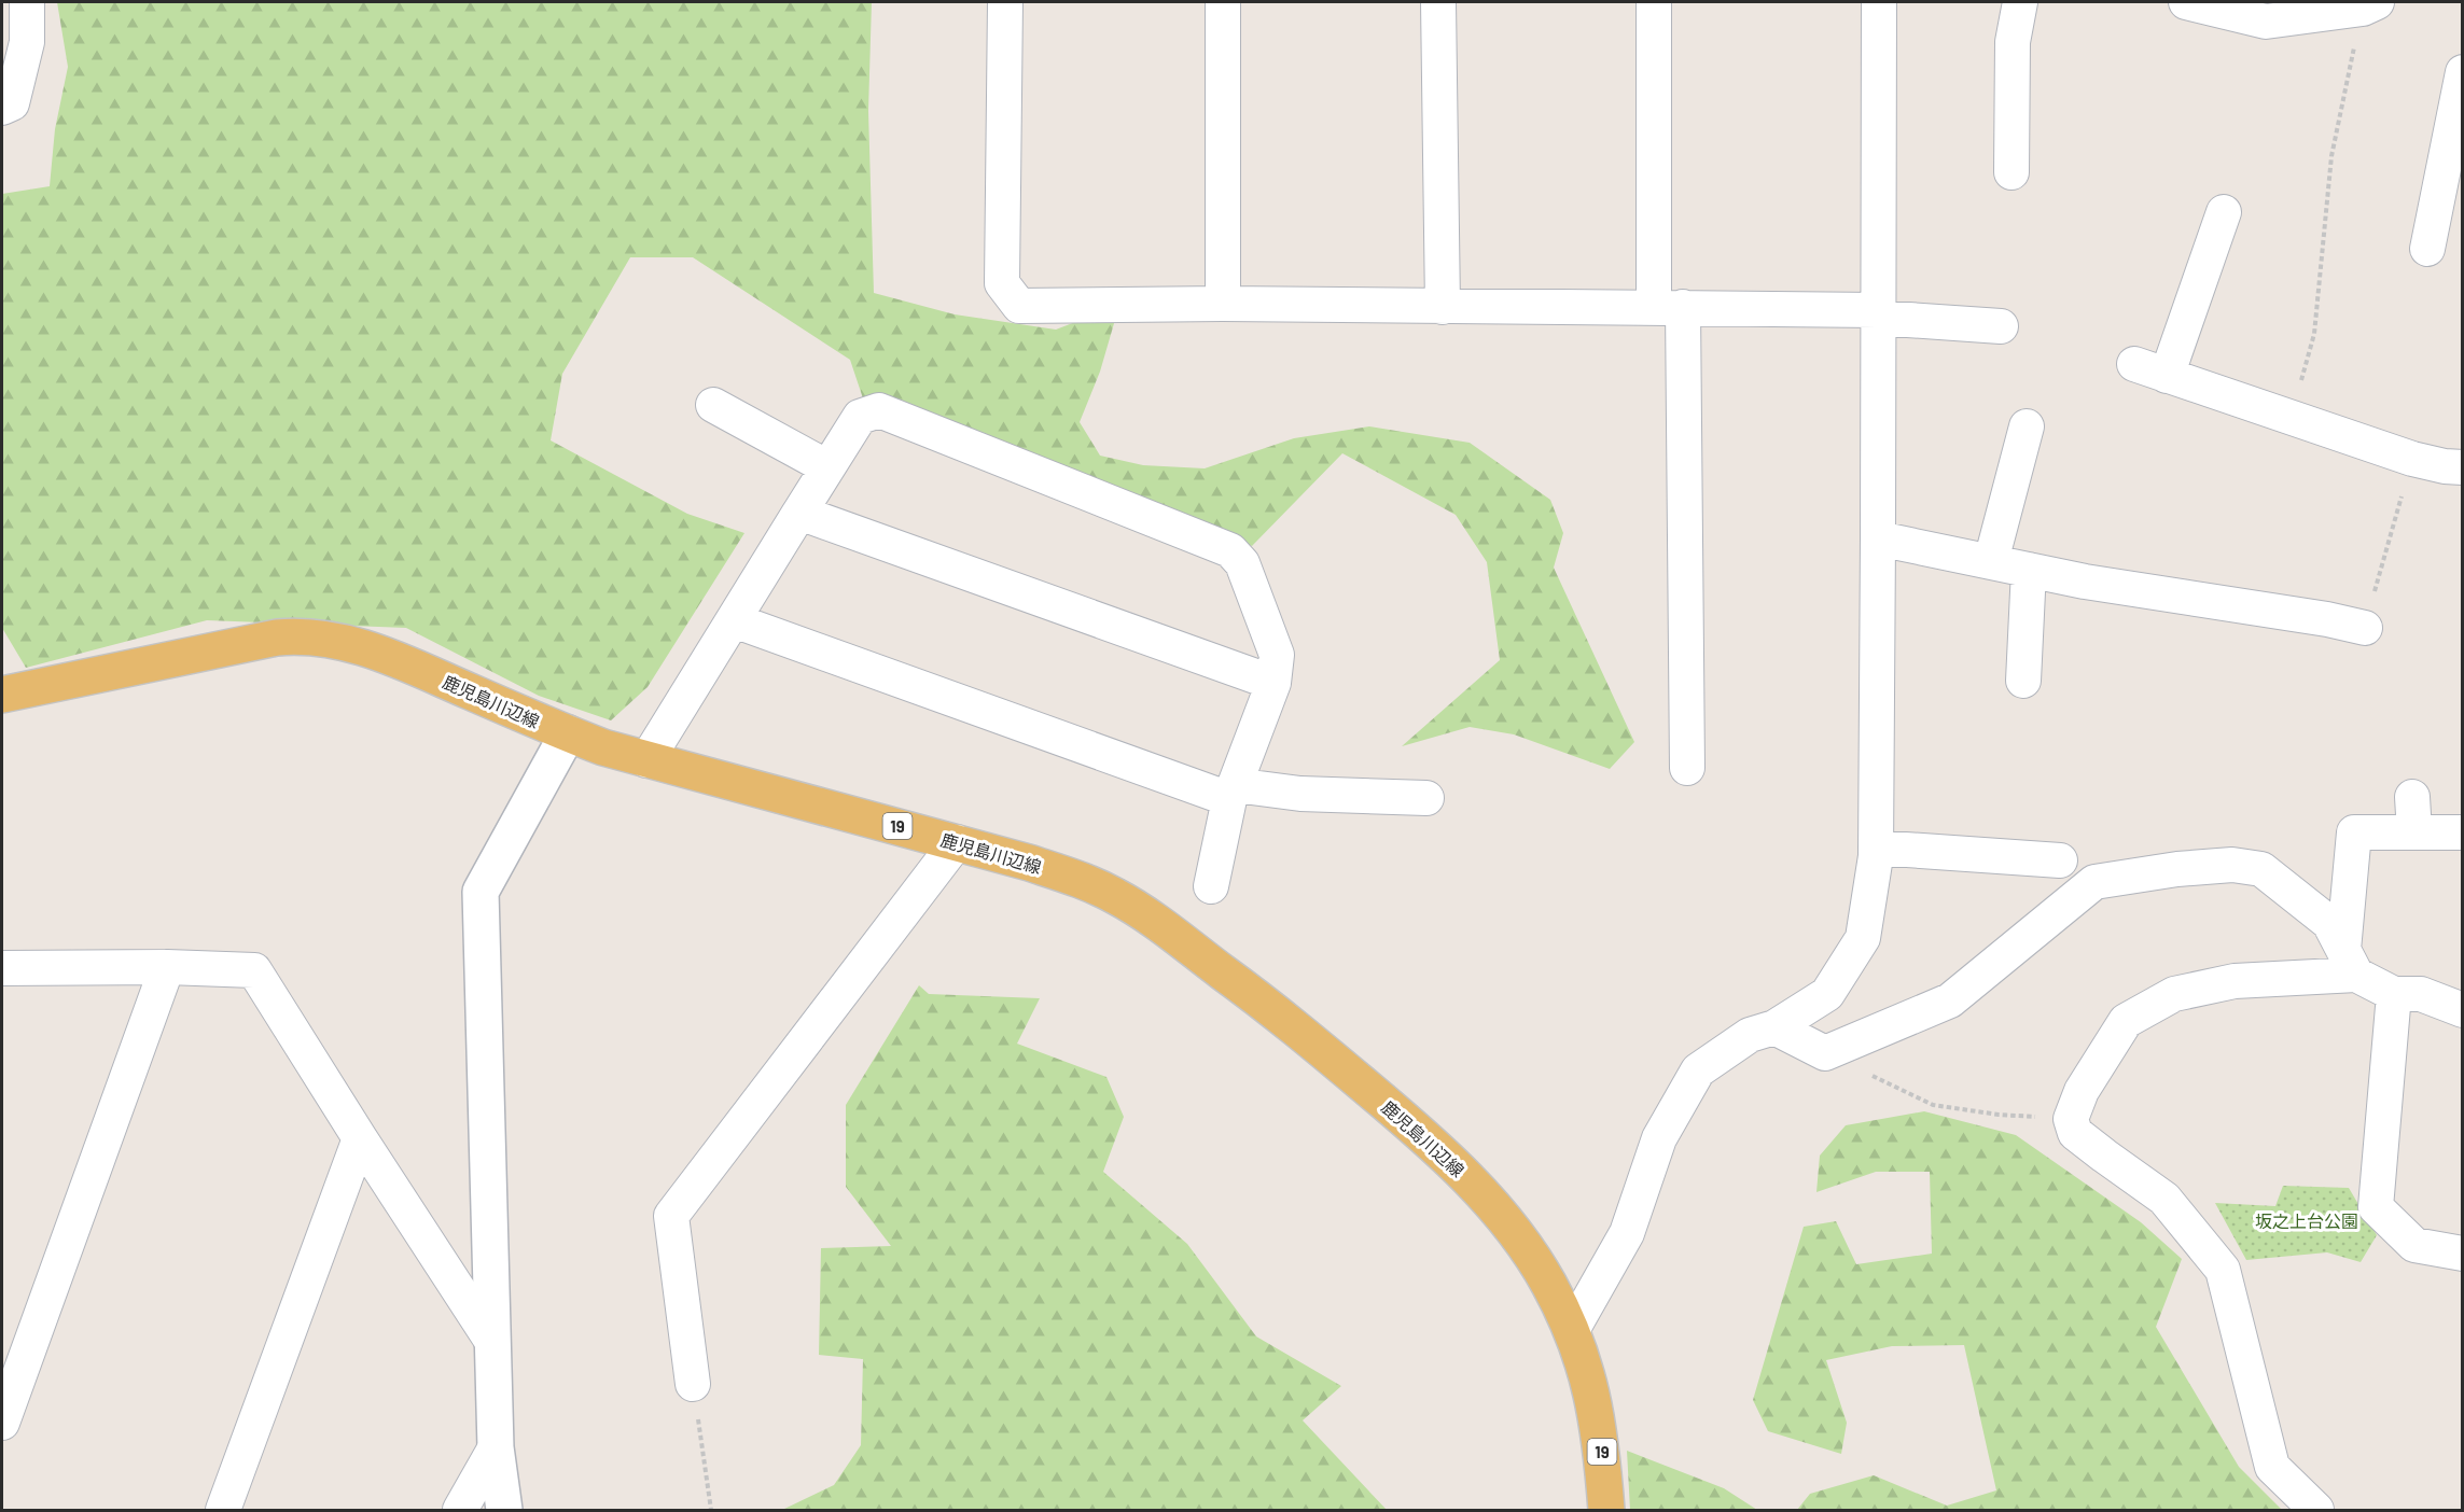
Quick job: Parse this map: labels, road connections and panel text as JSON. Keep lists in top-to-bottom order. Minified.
{"streets":{"main road":["鹿児島川辺線","19"]},"parks":["坂之上台公園"]}
